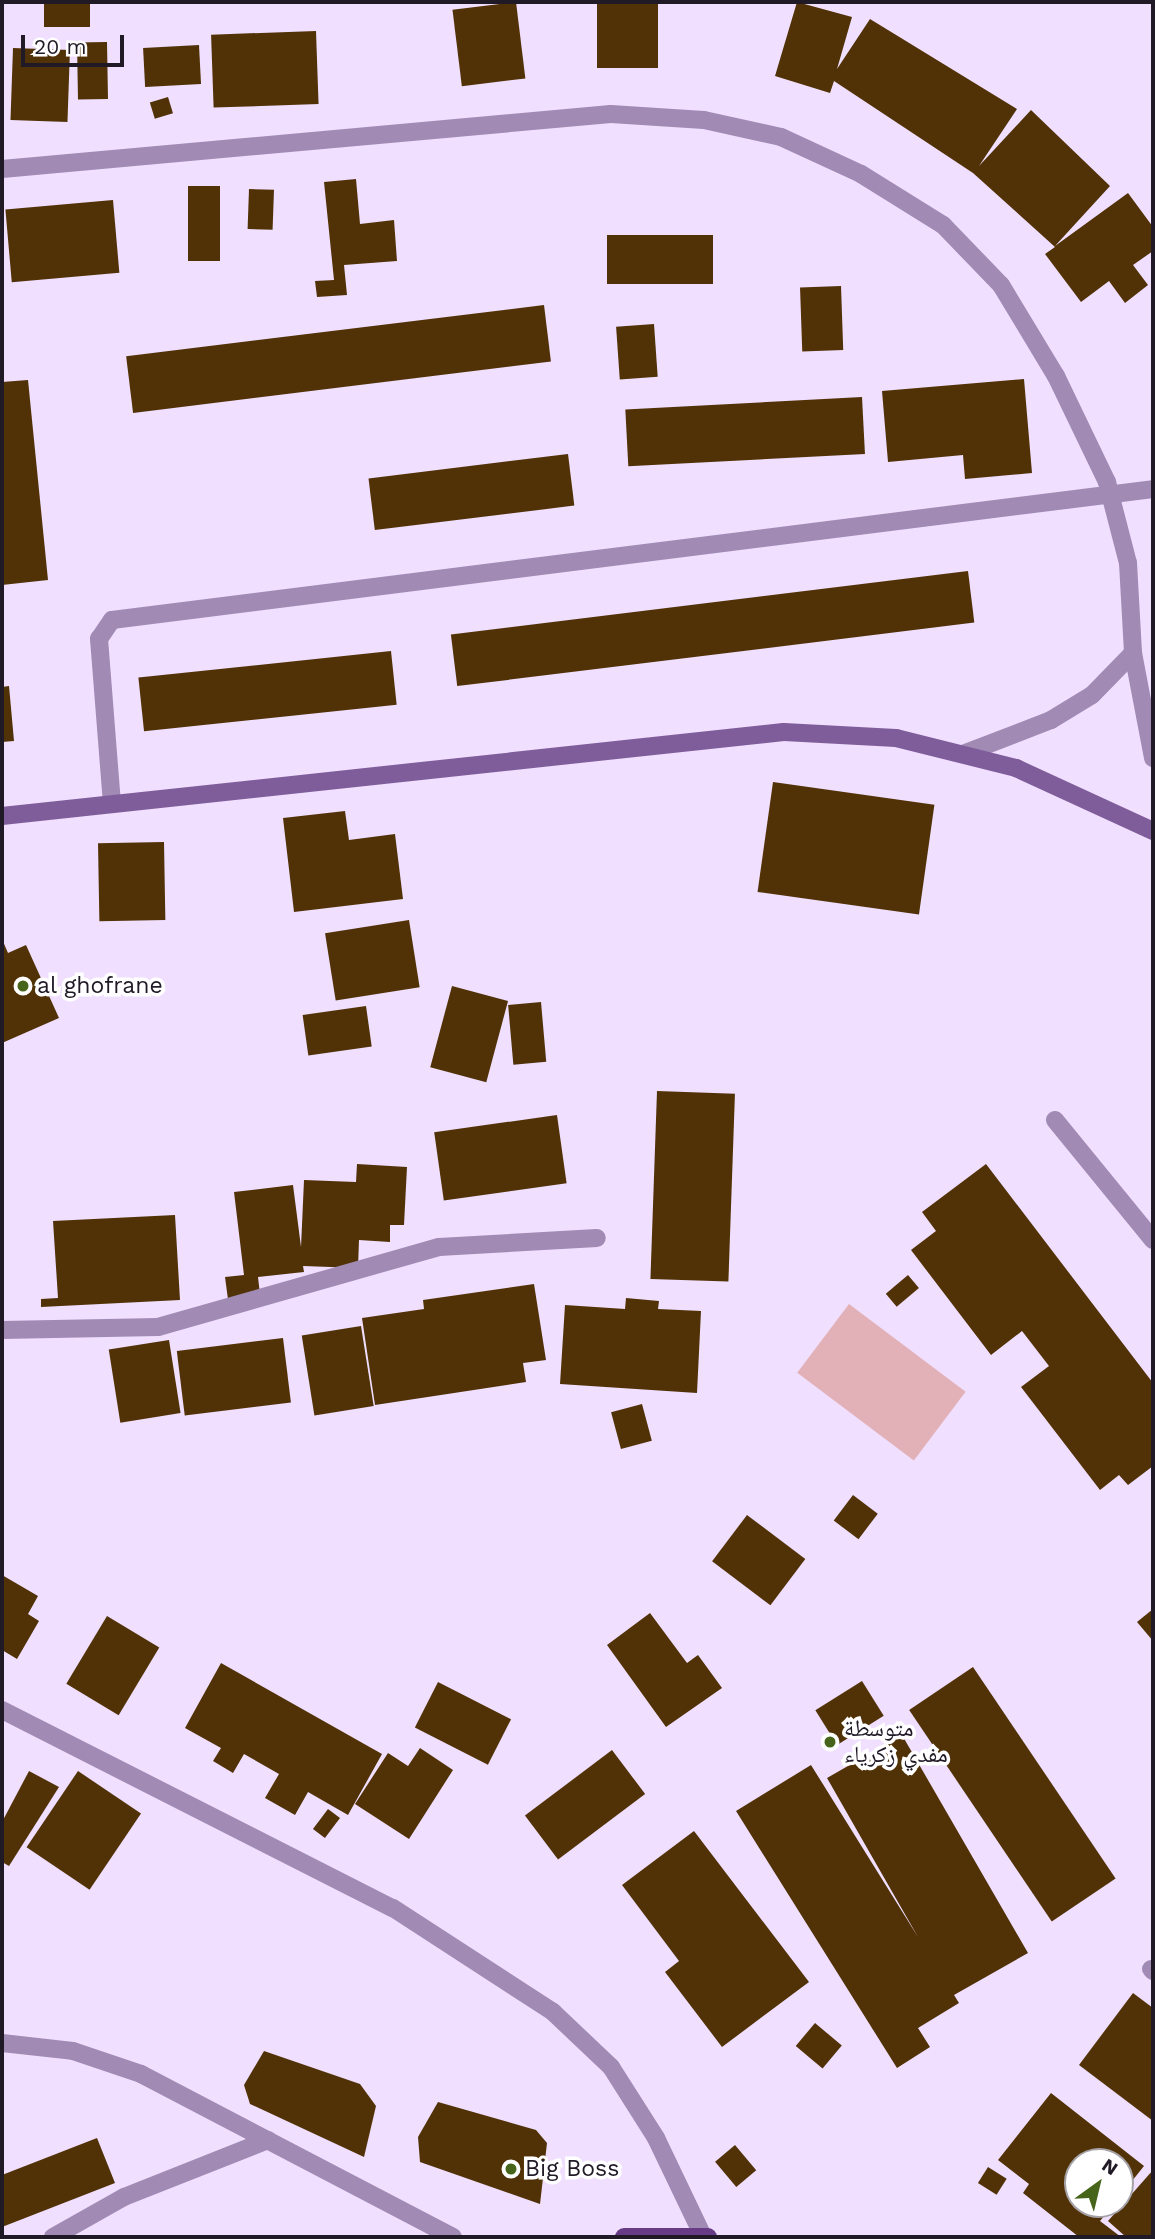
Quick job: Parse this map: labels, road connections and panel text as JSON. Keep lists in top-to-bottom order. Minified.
{"places":["al ghofrane","متوسطة مفدي زكرياء","Big Boss"],"scale_bar":"20 m","north":"top right"}
